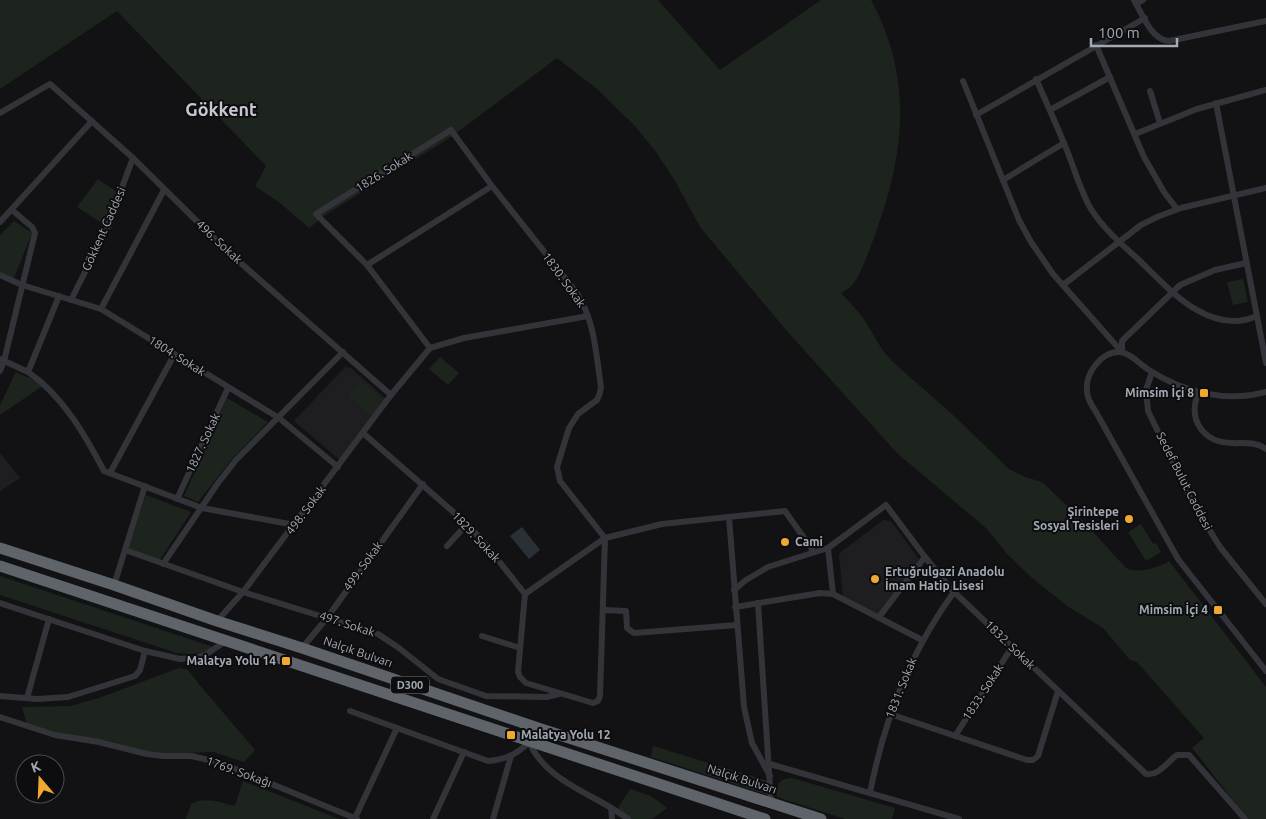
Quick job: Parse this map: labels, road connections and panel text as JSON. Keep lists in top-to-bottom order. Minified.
{"streets":{"highway":["Nalçık Bulvarı","D300"],"street":["1826. Sokak","Gökkent Caddesi","496. Sokak","1830. Sokak","1804. Sokak","1827. Sokak","Sedef Bulut Caddesi","498. Sokak","1829. Sokak","499. Sokak","497. Sokak","1832. Sokak","1831. Sokak","1833. Sokak","1769. Sokağı"]},"crossings":[["1826. Sokak","1830. Sokak"],["Gökkent Caddesi","496. Sokak"],["Gökkent Caddesi","1804. Sokak"],["496. Sokak","498. Sokak"],["1804. Sokak","1827. Sokak"],["1804. Sokak","498. Sokak"],["498. Sokak","1829. Sokak"],["498. Sokak","497. Sokak"],["498. Sokak","Nalçık Bulvarı"],["1829. Sokak","499. Sokak"],["499. Sokak","497. Sokak"],["499. Sokak","Nalçık Bulvarı"],["1832. Sokak","1831. Sokak"],["1832. Sokak","1833. Sokak"]],"districts":["Gökkent"],"places":{"transit":["Mimsim İçi 8","Mimsim İçi 4","Malatya Yolu 14","Malatya Yolu 12"],"other":["Şirintepe Sosyal Tesisleri","Cami","Ertuğrulgazi Anadolu İmam Hatip Lisesi"]},"scale_bar":"100 m","north":"top"}
